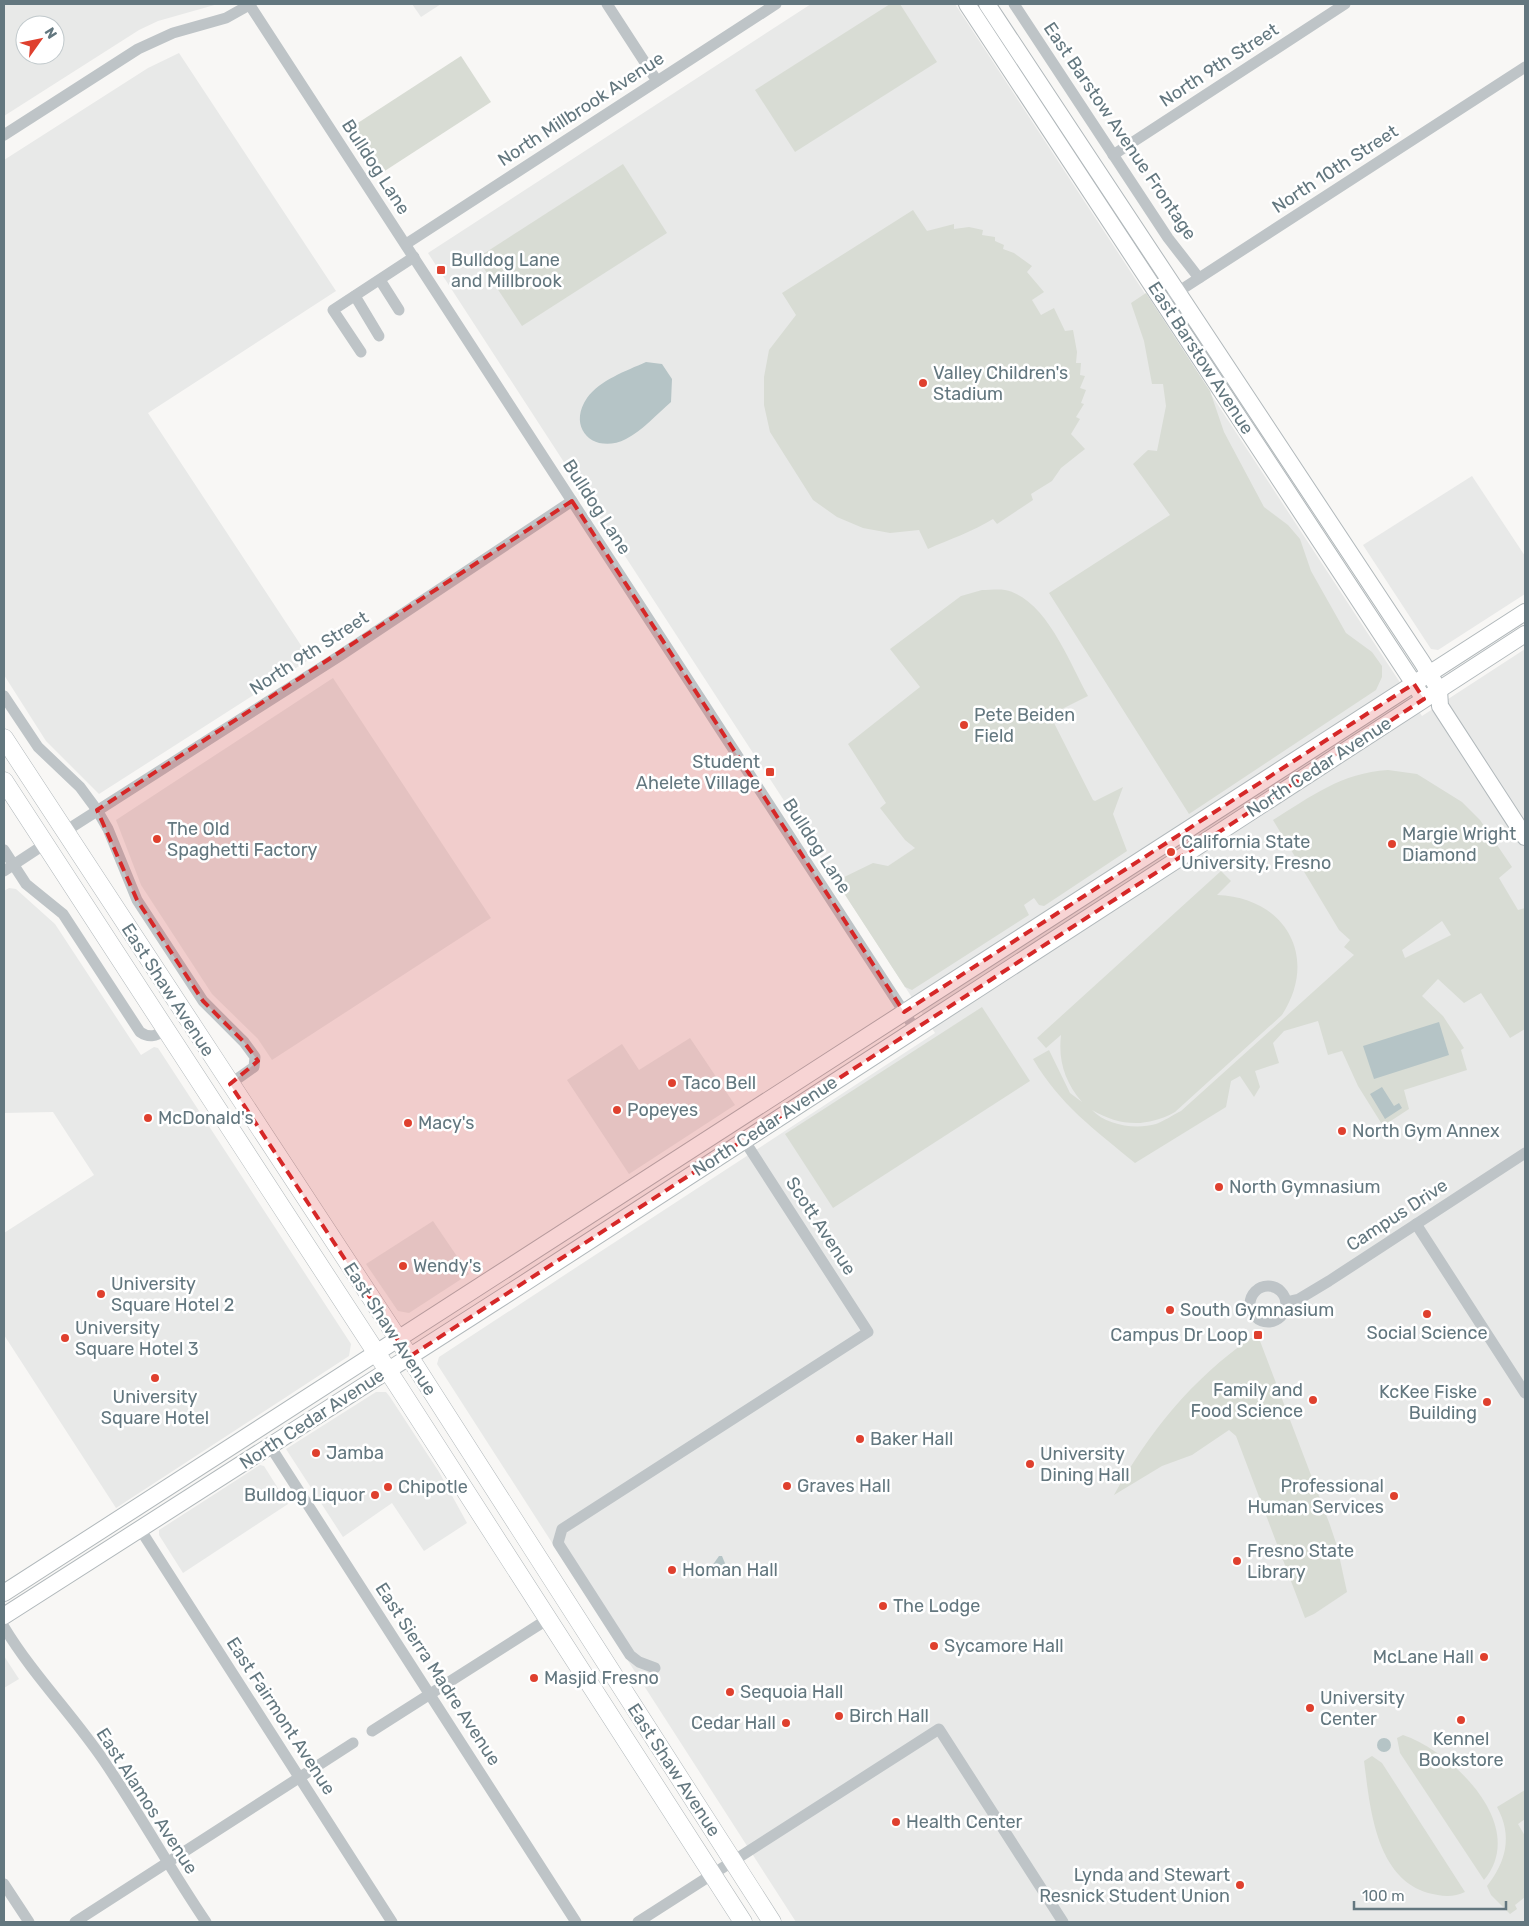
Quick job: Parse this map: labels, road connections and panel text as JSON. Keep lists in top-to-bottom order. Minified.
{"streets":{"main road":["East Barstow Avenue","North Cedar Avenue","East Shaw Avenue"],"street":["North 9th Street","North Millbrook Avenue","East Barstow Avenue Frontage","Bulldog Lane","North 10th Street","Campus Drive","Scott Avenue","East Sierra Madre Avenue","East Fairmont Avenue","East Alamos Avenue"]},"crossings":[["North 9th Street","East Barstow Avenue Frontage"],["North 9th Street","Bulldog Lane"],["North 9th Street","East Shaw Avenue"],["North Millbrook Avenue","Bulldog Lane"],["East Barstow Avenue Frontage","North 10th Street"],["Bulldog Lane","North Cedar Avenue"],["North 10th Street","East Barstow Avenue"],["East Barstow Avenue","North Cedar Avenue"],["North Cedar Avenue","East Shaw Avenue"],["North Cedar Avenue","Scott Avenue"],["North Cedar Avenue","East Sierra Madre Avenue"],["North Cedar Avenue","East Fairmont Avenue"]],"places":{"transit":["Bulldog Lane and Millbrook","Student Ahelete Village","Campus Dr Loop"],"other":["Valley Children's Stadium","Pete Beiden Field","The Old Spaghetti Factory","Margie Wright Diamond","California State University, Fresno","Taco Bell","Popeyes","McDonald's","Macy's","North Gym Annex","North Gymnasium","Wendy's","University Square Hotel 2","South Gymnasium","Social Science","University Square Hotel 3","University Square Hotel","Family and Food Science","KcKee Fiske Building","Baker Hall","Jamba","University Dining Hall","Graves Hall","Chipotle","Bulldog Liquor","Professional Human Services","Fresno State Library","Homan Hall","The Lodge","Sycamore Hall","McLane Hall","Masjid Fresno","Sequoia Hall","University Center","Birch Hall","Kennel Bookstore","Cedar Hall","Health Center","Lynda and Stewart Resnick Student Union"]},"scale_bar":"100 m","north":"top right"}
